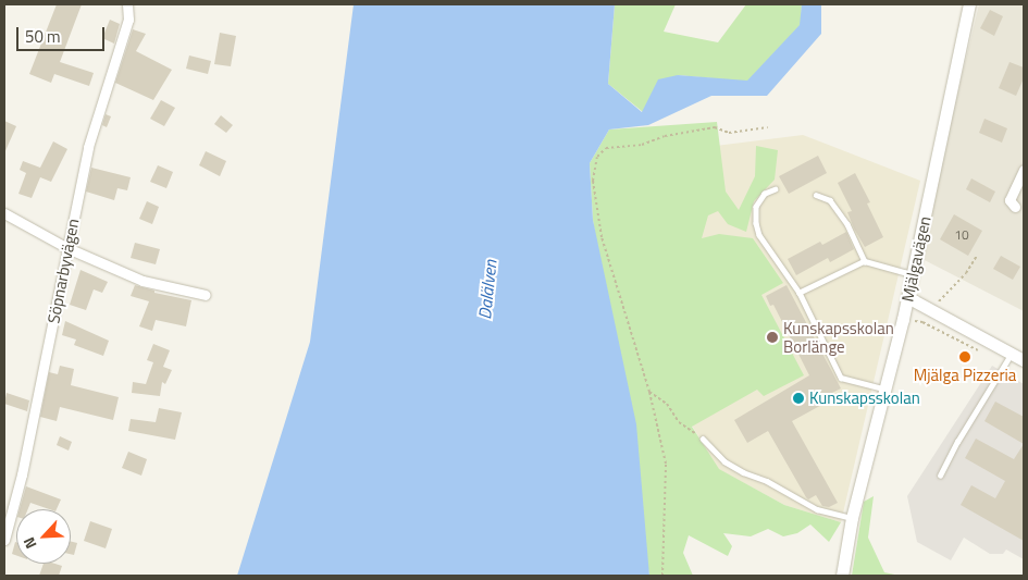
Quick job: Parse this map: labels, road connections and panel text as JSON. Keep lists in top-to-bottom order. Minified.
{"streets":{"street":["Mjälgavägen","Söpnarbyvägen"]},"water":["Dalälven"],"places":["Kunskapsskolan Borlänge","Mjälga Pizzeria","Kunskapsskolan"],"house_numbers":["10"],"scale_bar":"50 m","north":"bottom left"}
